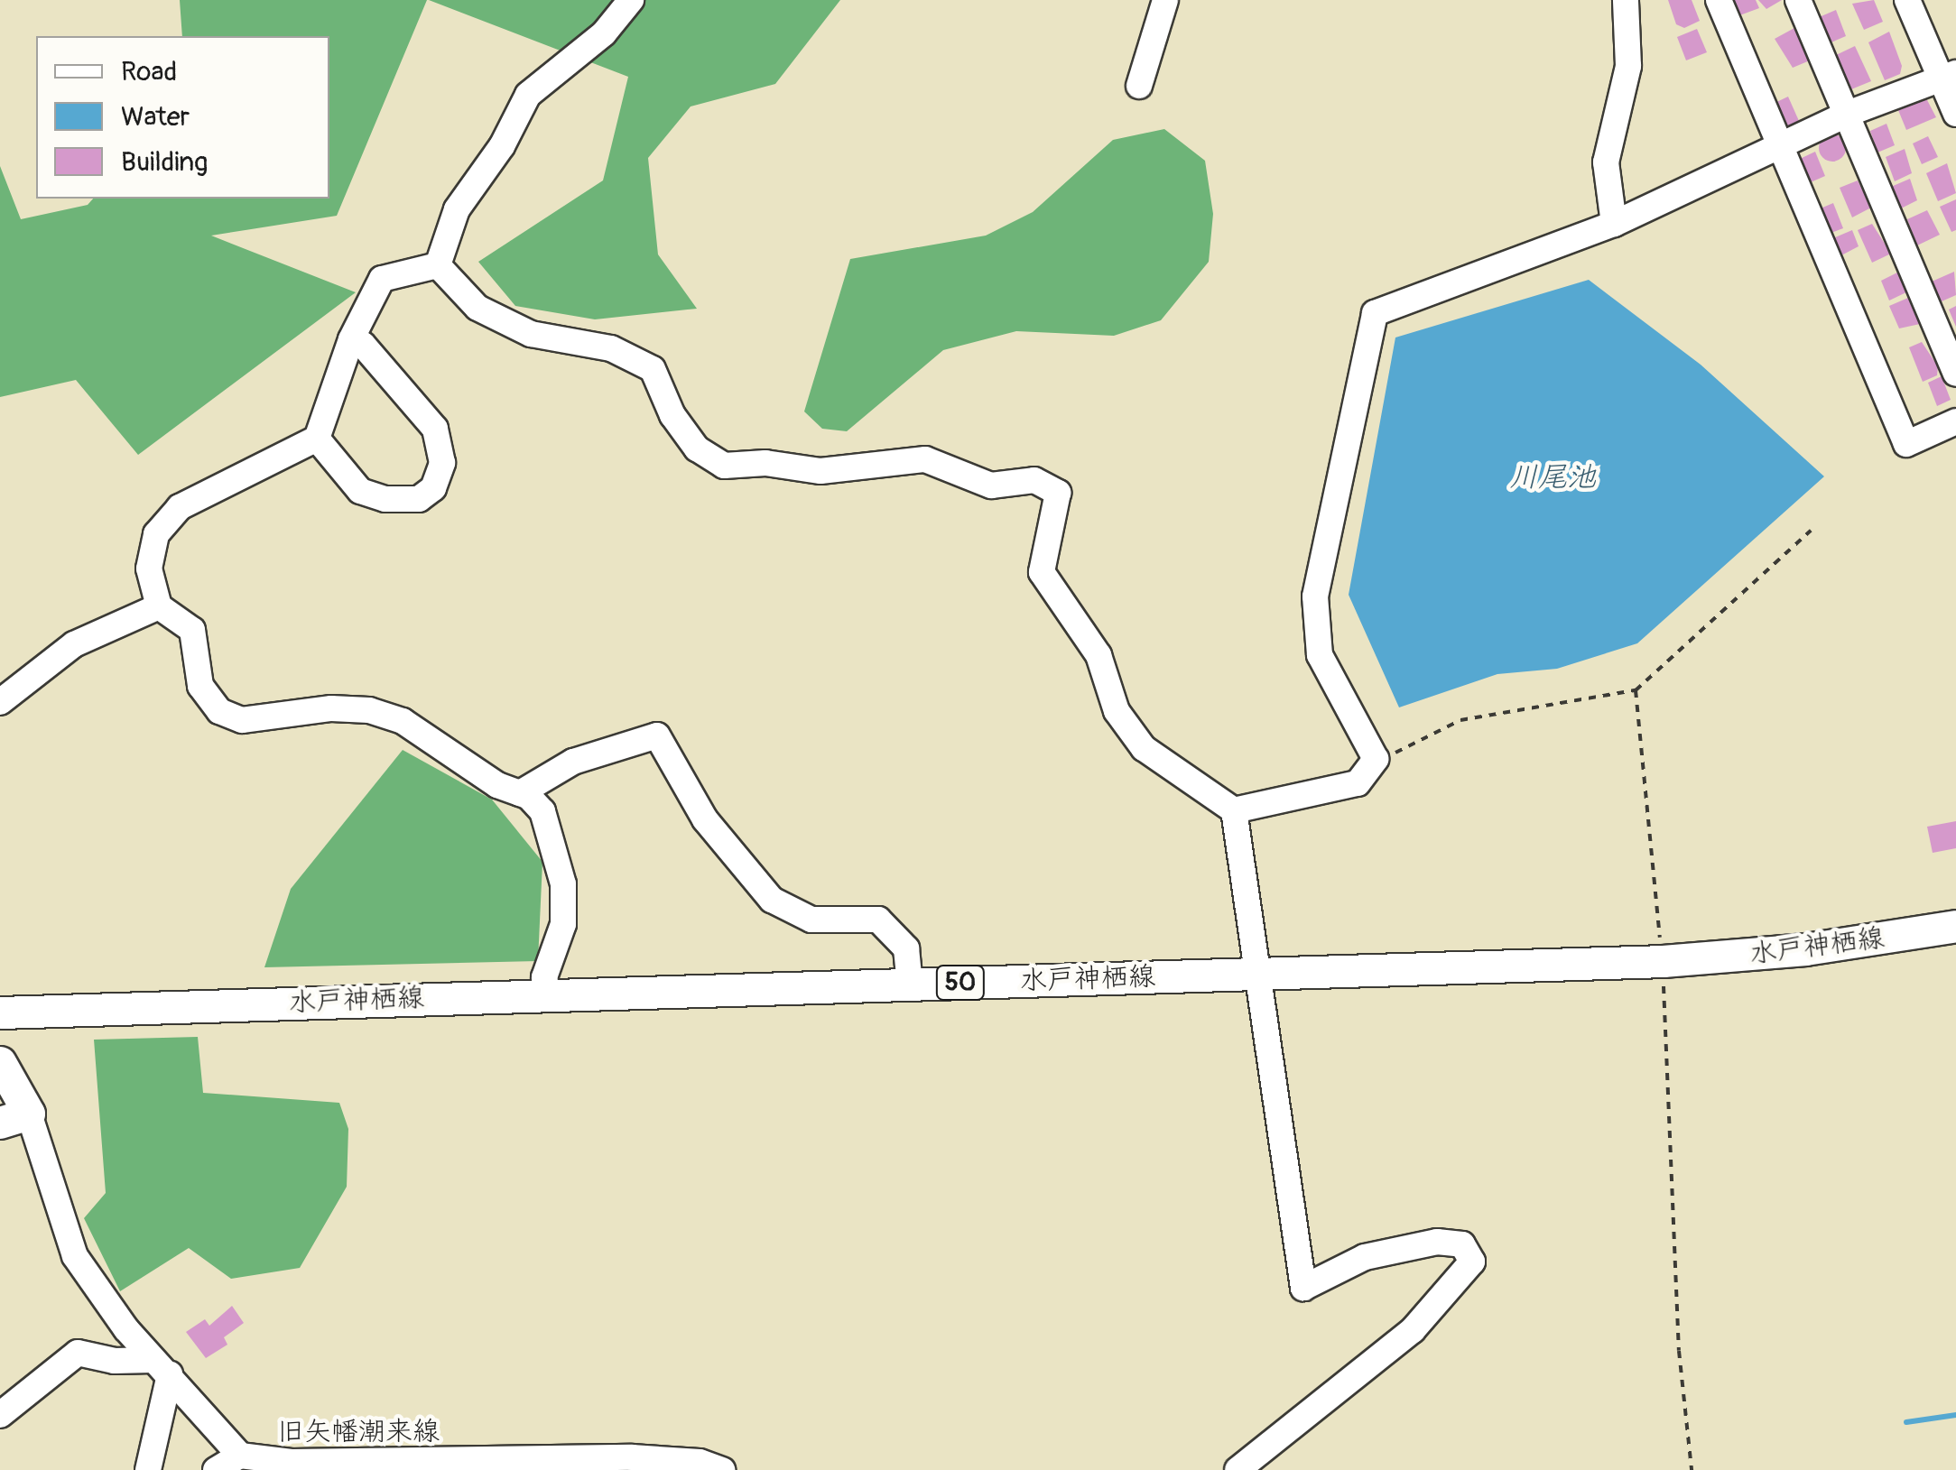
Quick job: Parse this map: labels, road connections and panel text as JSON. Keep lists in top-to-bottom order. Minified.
{"streets":{"main road":["水戸神栖線","50"],"street":["旧矢幡潮来線"]},"water":["川尾池"],"legend":["Road","Water","Building"]}
